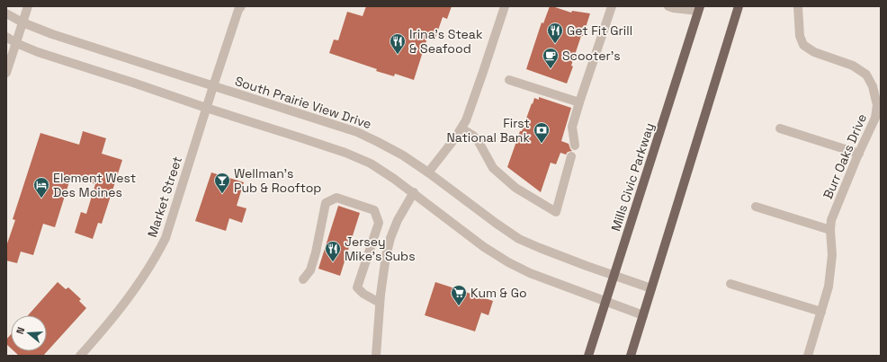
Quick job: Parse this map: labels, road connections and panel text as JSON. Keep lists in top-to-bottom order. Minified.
{"streets":{"main road":["Mills Civic Parkway"],"street":["South Prairie View Drive","Burr Oaks Drive","Market Street"]},"crossings":[["South Prairie View Drive","Mills Civic Parkway"],["South Prairie View Drive","Market Street"]],"places":{"restaurant":["Get Fit Grill","Irina's Steak & Seafood","Jersey Mike's Subs"],"cafe":["Scooter's"],"bank":["First National Bank"],"bar":["Wellman's Pub & Rooftop"],"hotel":["Element West Des Moines"],"supermarket":["Kum & Go"]},"north":"left"}
